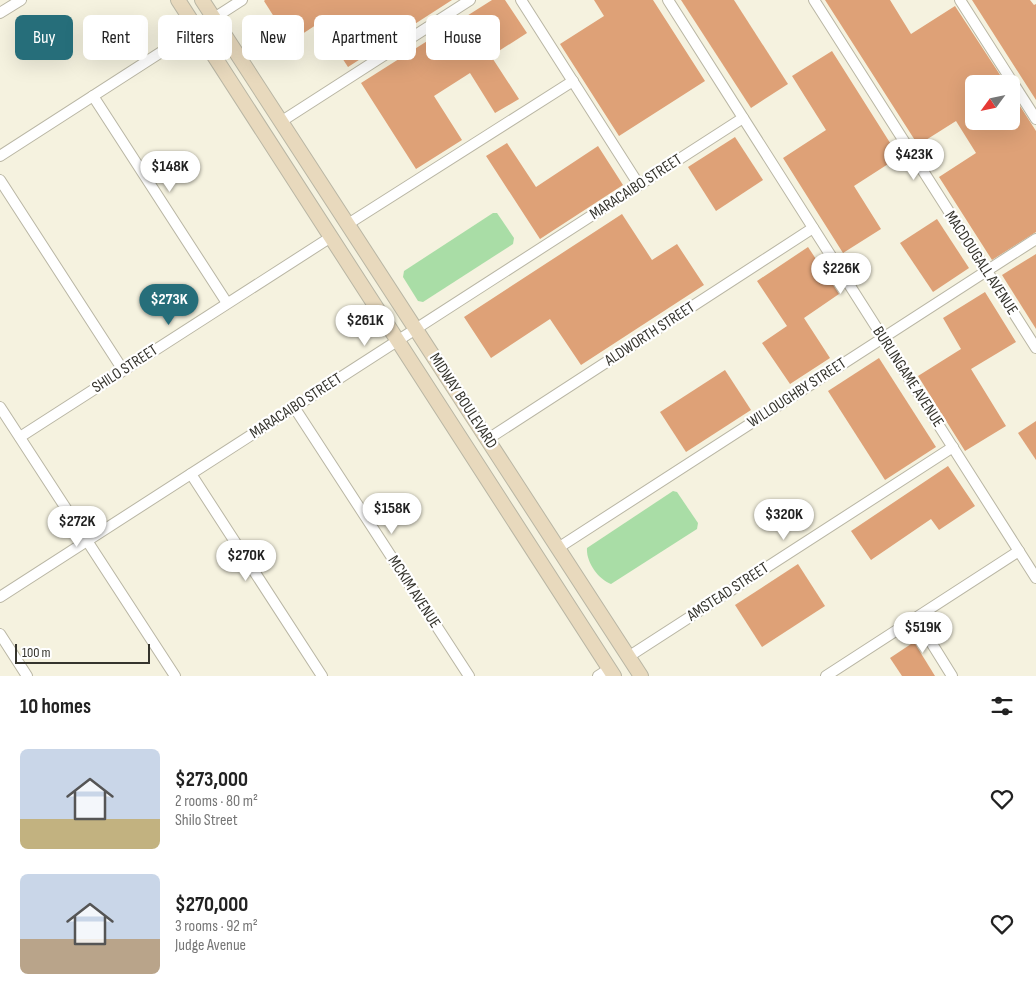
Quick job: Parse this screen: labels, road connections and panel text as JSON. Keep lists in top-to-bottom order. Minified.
{"streets":{"street":["MARACAIBO STREET","MACDOUGALL AVENUE","ALDWORTH STREET","SHILO STREET","BURLINGAME AVENUE","WILLOUGHBY STREET","MIDWAY BOULEVARD","MCKIM AVENUE","AMSTEAD STREET"]},"crossings":[["MARACAIBO STREET","BURLINGAME AVENUE"],["MARACAIBO STREET","MIDWAY BOULEVARD"],["MARACAIBO STREET","MCKIM AVENUE"],["MACDOUGALL AVENUE","WILLOUGHBY STREET"],["ALDWORTH STREET","BURLINGAME AVENUE"],["ALDWORTH STREET","MIDWAY BOULEVARD"],["SHILO STREET","MIDWAY BOULEVARD"],["BURLINGAME AVENUE","WILLOUGHBY STREET"],["BURLINGAME AVENUE","AMSTEAD STREET"],["WILLOUGHBY STREET","MIDWAY BOULEVARD"],["MIDWAY BOULEVARD","AMSTEAD STREET"]],"scale_bar":"100 m","north":"bottom left","page":{"chip":["Buy","Rent","Filters","New","Apartment","House"],"price":["$423K","$148K","$226K","$273K","$261K","$158K","$320K","$272K","$270K","$519K"],"scale":"100 m","heading":"10 homes","list":[{"name":"$273,000","note":"2 rooms · 80 m² · Shilo Street"},{"name":"$270,000","note":"3 rooms · 92 m² · Judge Avenue"}]}}
